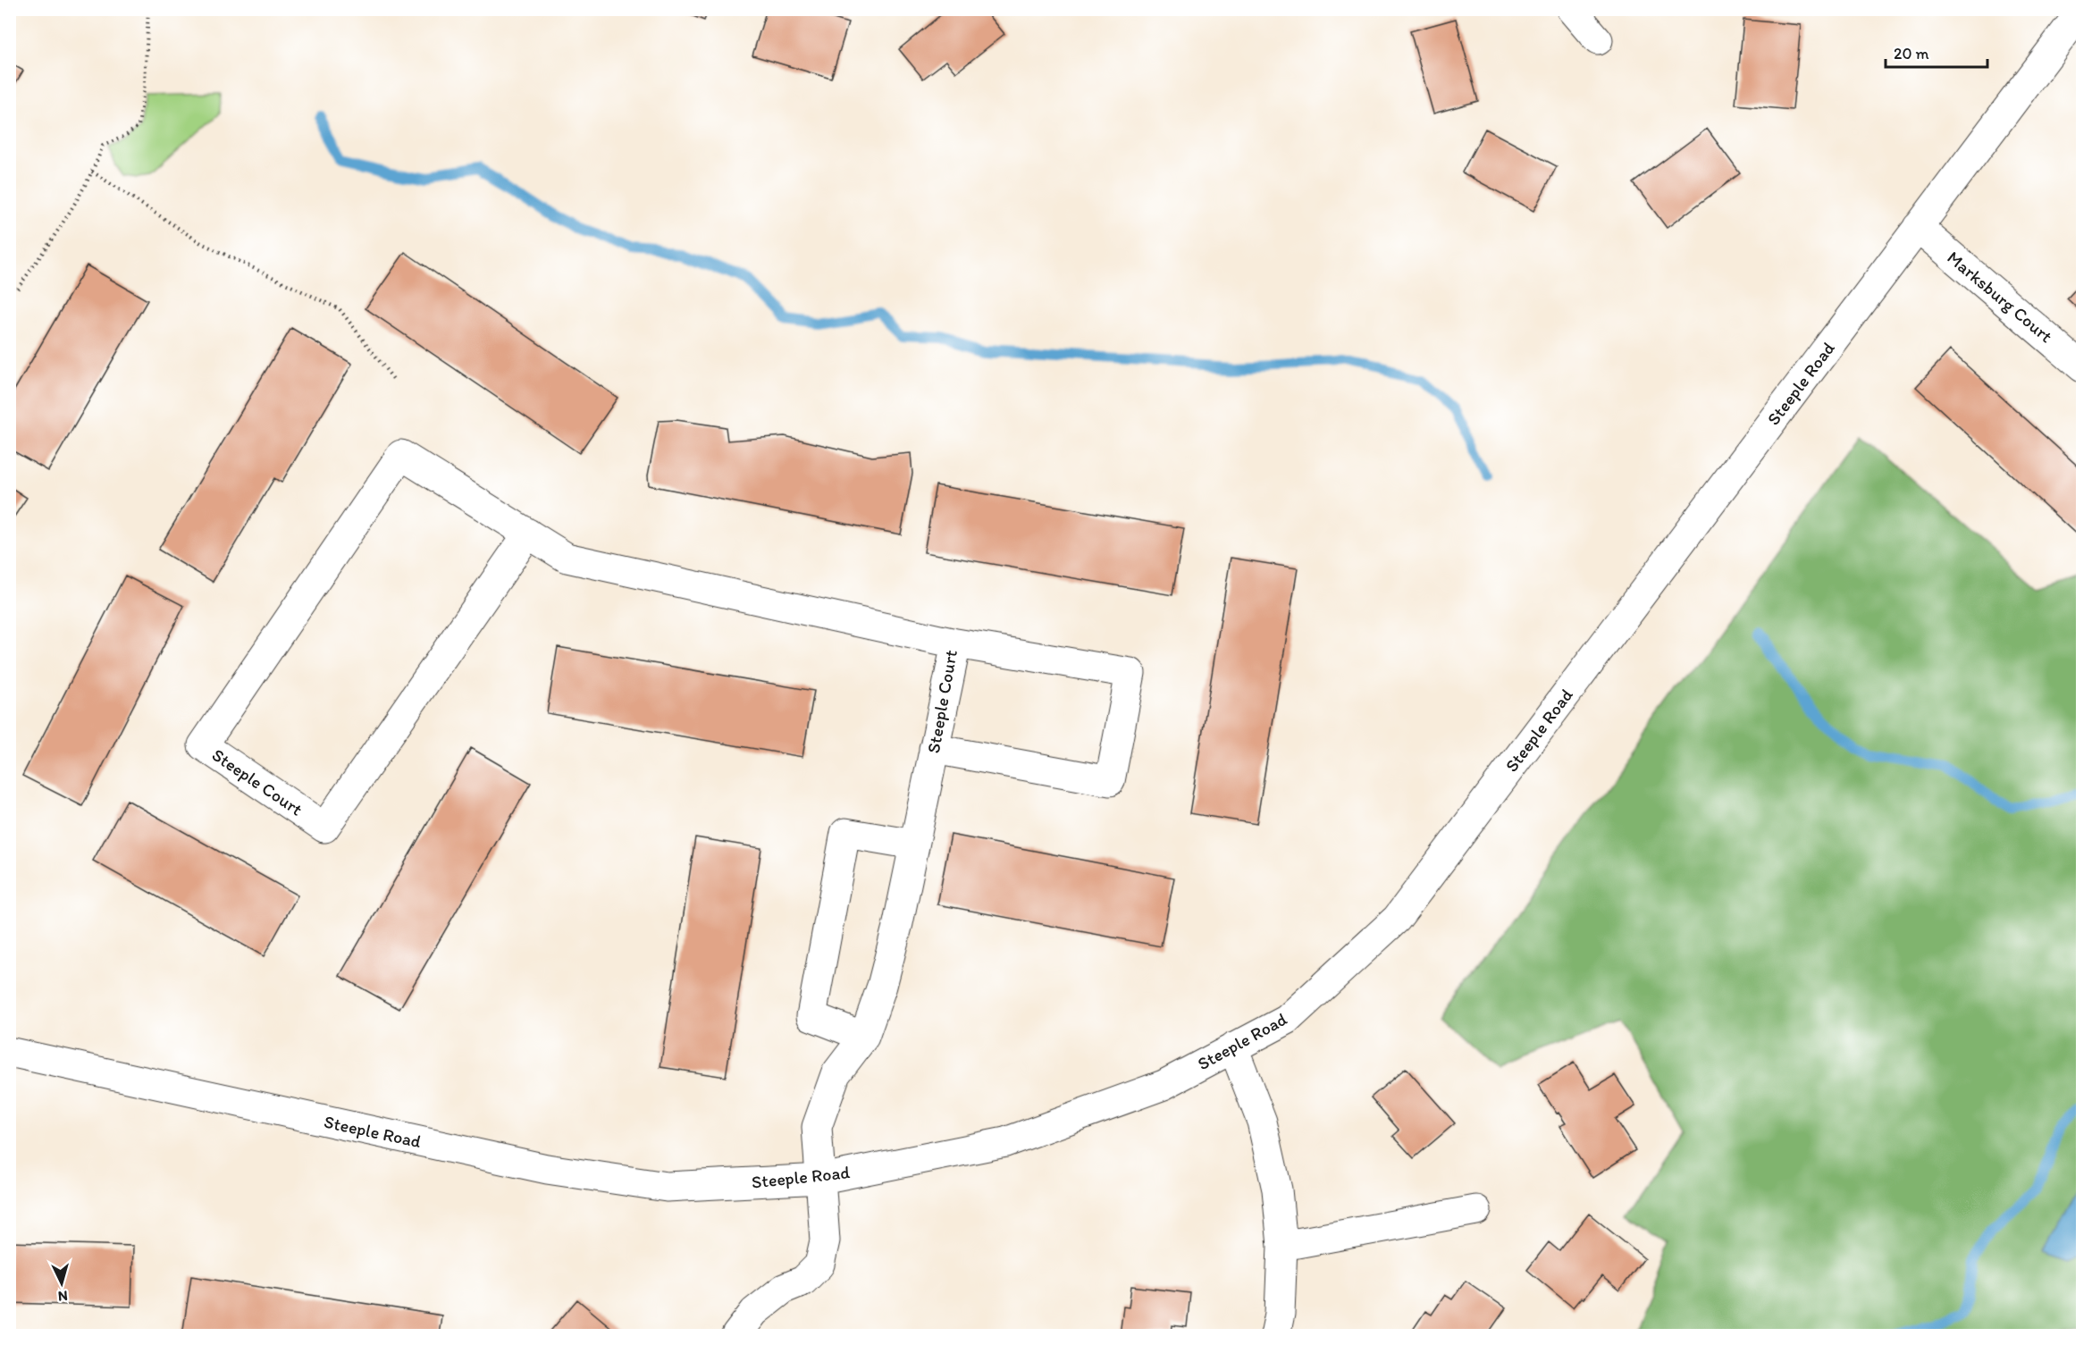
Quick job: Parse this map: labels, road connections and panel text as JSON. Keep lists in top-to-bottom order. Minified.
{"streets":{"street":["Marksburg Court","Steeple Road","Steeple Court"]},"crossings":[["Marksburg Court","Steeple Road"],["Steeple Road","Steeple Court"]],"scale_bar":"20 m","north":"bottom"}
